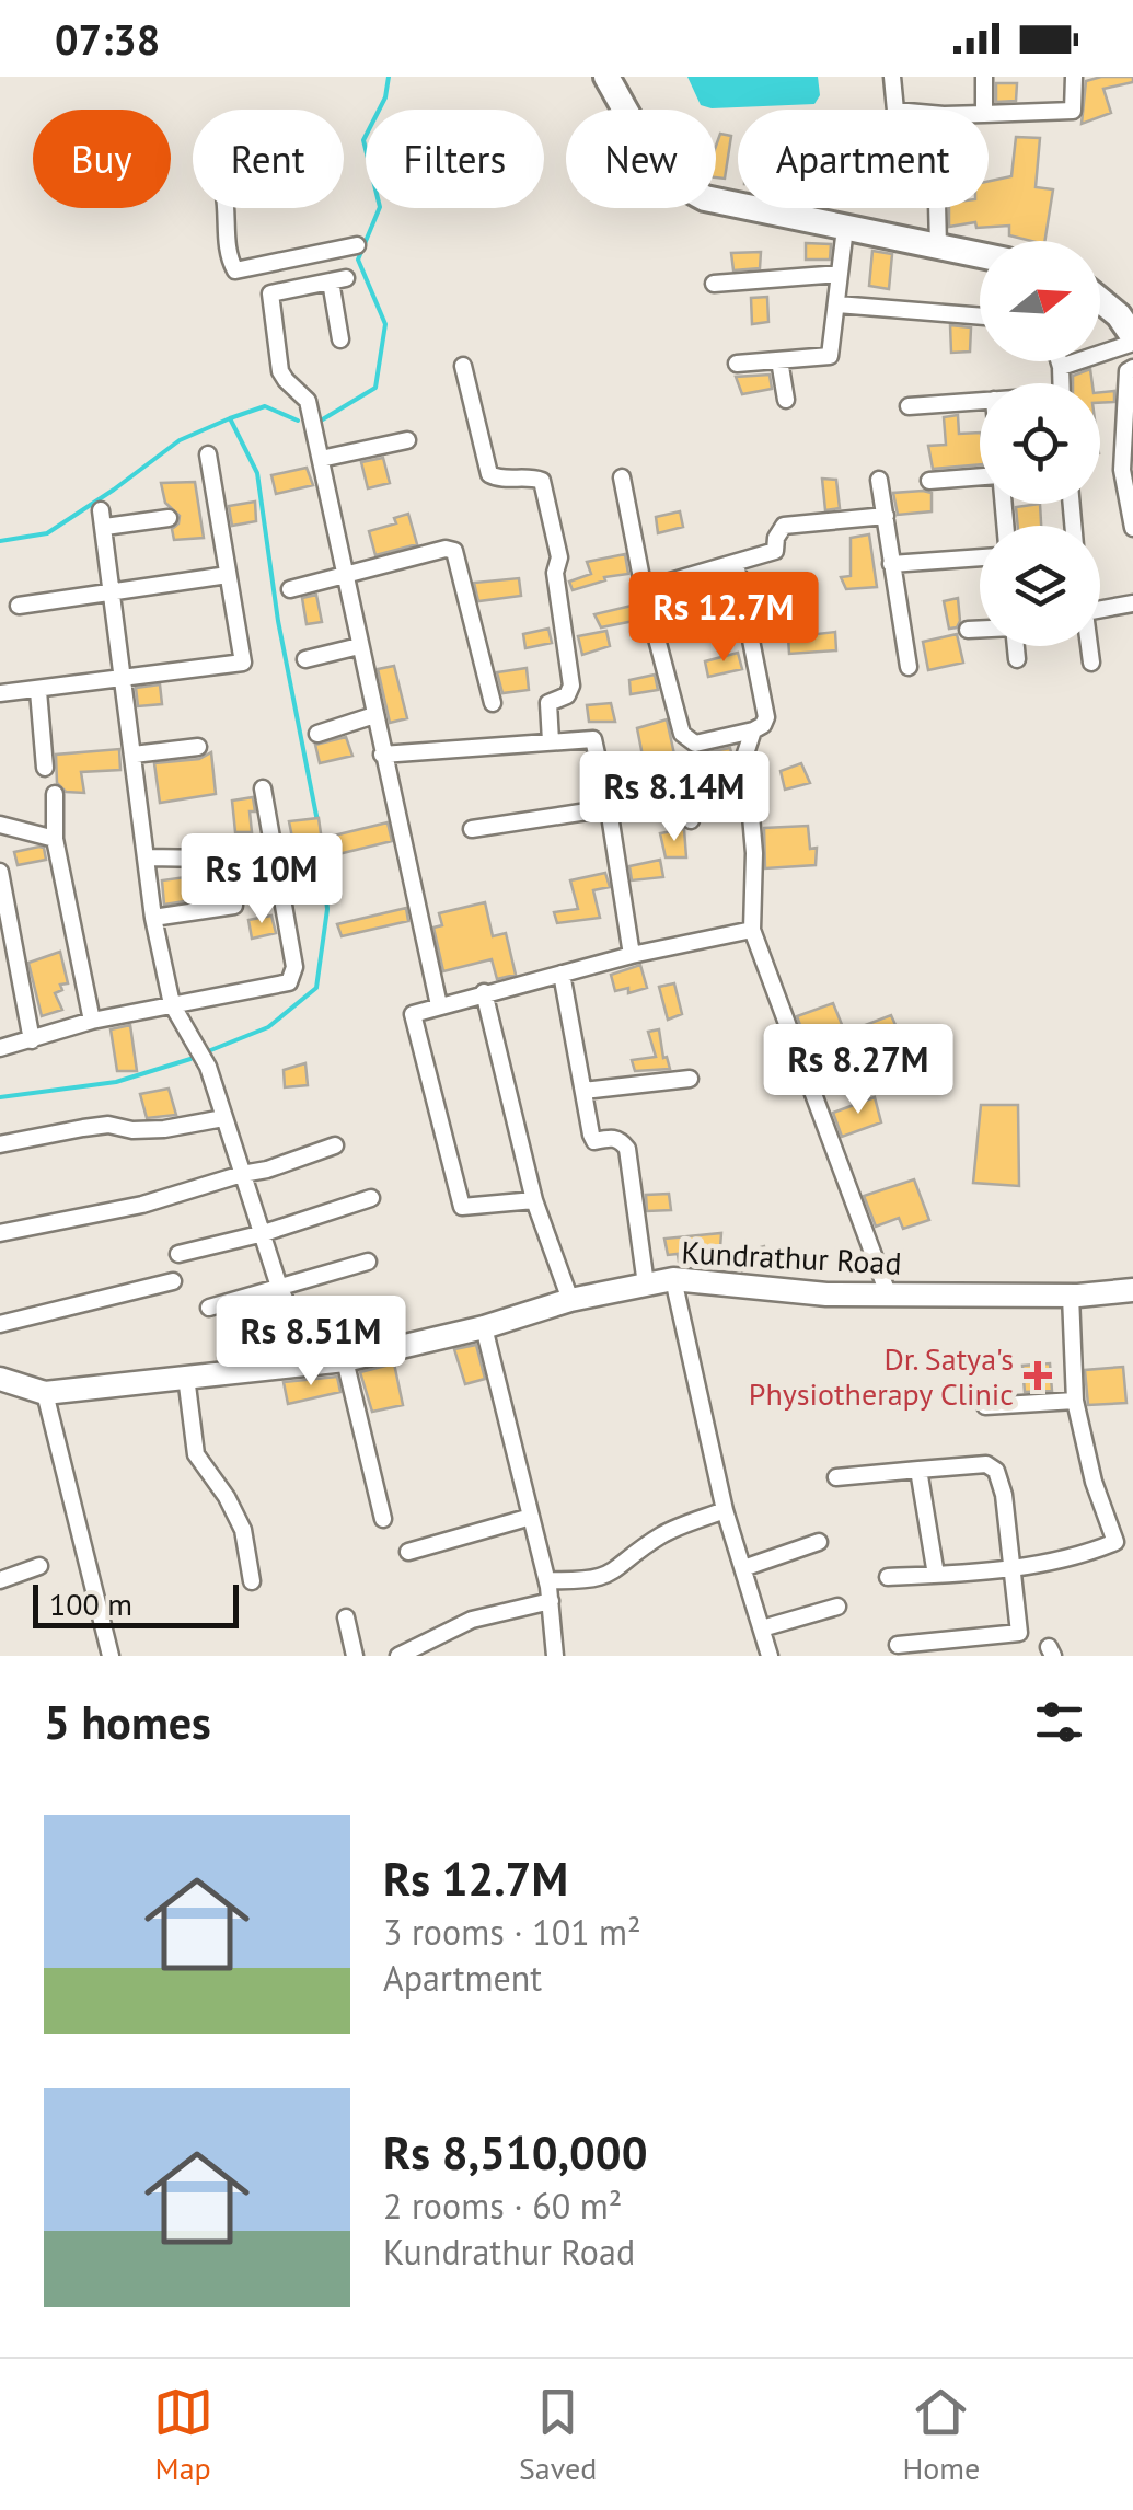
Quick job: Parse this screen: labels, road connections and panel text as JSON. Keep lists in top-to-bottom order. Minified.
{"streets":{"street":["Kundrathur Road"]},"places":{"health":["Dr. Satya's Physiotherapy Clinic"]},"scale_bar":"100 m","north":"right","page":{"status":"07:38","chip":["Buy","Rent","Filters","New","Apartment"],"price":["Rs 12.7M","Rs 8.14M","Rs 10M","Rs 8.27M","Rs 8.51M"],"scale":"100 m","heading":"5 homes","list":[{"name":"Rs 12.7M","note":"3 rooms · 101 m² · Apartment"},{"name":"Rs 8,510,000","note":"2 rooms · 60 m² · Kundrathur Road"}],"tabs":["Map","Saved","Home"]}}
